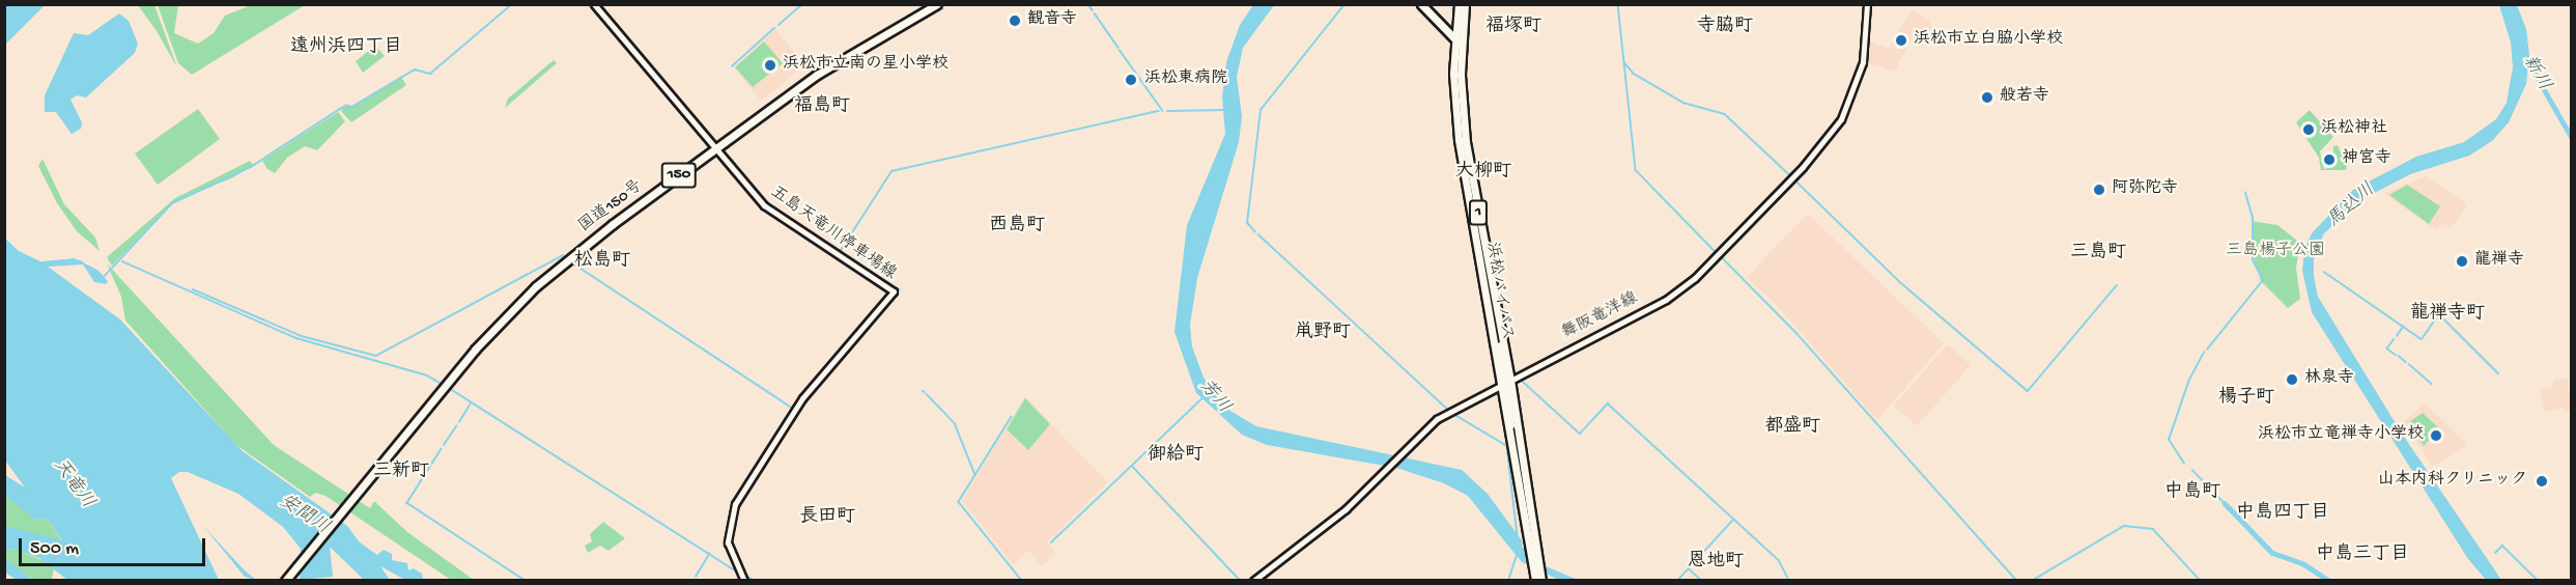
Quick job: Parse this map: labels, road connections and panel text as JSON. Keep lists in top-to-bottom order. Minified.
{"streets":{"highway":["150","国道150号","1","浜松バイパス"],"main road":["五島天竜川停車場線","舞阪竜洋線"]},"crossings":[["国道150号","五島天竜川停車場線"],["浜松バイパス","舞阪竜洋線"]],"districts":["福塚町","寺脇町","遠州浜四丁目","福島町","大柳町","西島町","三島町","松島町","龍禅寺町","鼡野町","楊子町","都盛町","御給町","三新町","中島町","中島四丁目","長田町","中島三丁目","恩地町"],"water":["新川","馬込川","芳川","天竜川","安間川"],"parks":["三島楊子公園"],"places":["観音寺","浜松市立白脇小学校","浜松市立南の星小学校","浜松東病院","般若寺","浜松神社","神宮寺","阿弥陀寺","龍禅寺","林泉寺","浜松市立竜禅寺小学校","山本内科クリニック"],"scale_bar":"500 m"}
